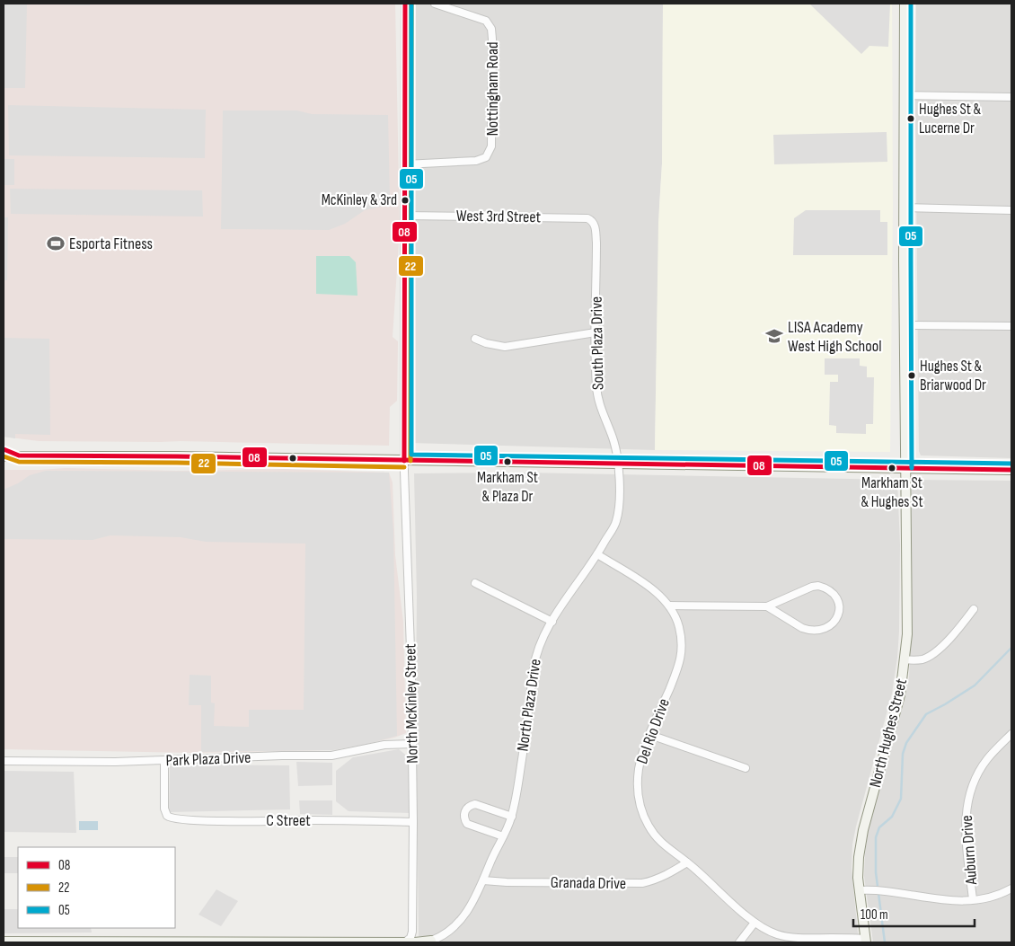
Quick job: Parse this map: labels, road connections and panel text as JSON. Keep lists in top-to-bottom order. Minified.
{"streets":{"street":["Nottingham Road","West 3rd Street","South Plaza Drive","North McKinley Street","North Plaza Drive","Del Rio Drive","North Hughes Street","Park Plaza Drive","C Street","Auburn Drive","Granada Drive"]},"crossings":[["Nottingham Road","North McKinley Street"],["West 3rd Street","South Plaza Drive"],["West 3rd Street","North McKinley Street"],["South Plaza Drive","North Plaza Drive"],["North McKinley Street","Park Plaza Drive"],["North McKinley Street","C Street"],["North Plaza Drive","Del Rio Drive"],["North Plaza Drive","Granada Drive"],["Del Rio Drive","North Hughes Street"],["Del Rio Drive","Granada Drive"],["Park Plaza Drive","C Street"]],"places":{"other":["Hughes St & Lucerne Dr","McKinley & 3rd","Hughes St & Briarwood Dr","Markham St & Plaza Dr","Markham St & Hughes St"],"sports":["Esporta Fitness"],"school or university":["LISA Academy West High School"]},"lines":["transit line 08","transit line 22","transit line 05"],"legend":["08","22","05"],"scale_bar":"100 m"}
